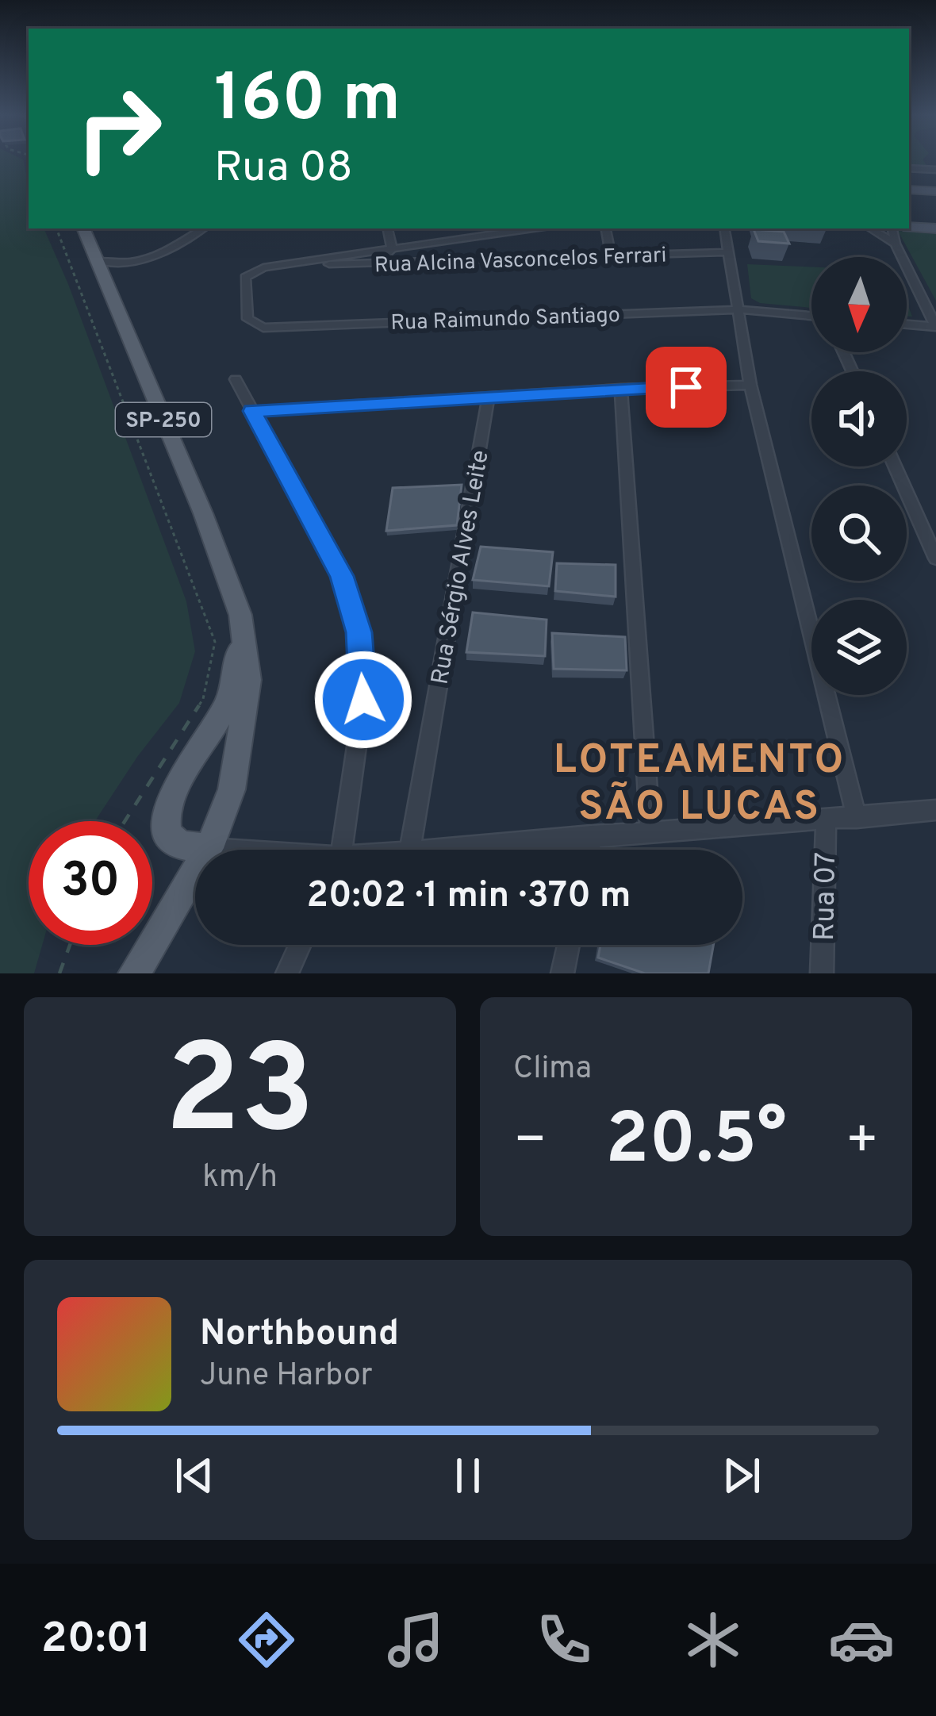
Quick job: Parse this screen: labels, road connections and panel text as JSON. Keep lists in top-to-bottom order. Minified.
{"streets":{"main road":["SP-250"],"street":["Rua Alcina Vasconcelos Ferrari","Rua Raimundo Santiago","Rua Sérgio Alves Leite","Rua 07"]},"crossings":[["Rua Alcina Vasconcelos Ferrari","Rua Raimundo Santiago"]],"districts":["LOTEAMENTO SÃO LUCAS"],"north":"bottom","page":{"turn":["160 m","Rua 08"],"limit":"30","trip":"20:02 · 1 min · 370 m","tile":[["23","km/h"],"Clima"],"heat":["−","20.5°","+"],"song":["Northbound","June Harbor"],"tabs":"20:01"}}
